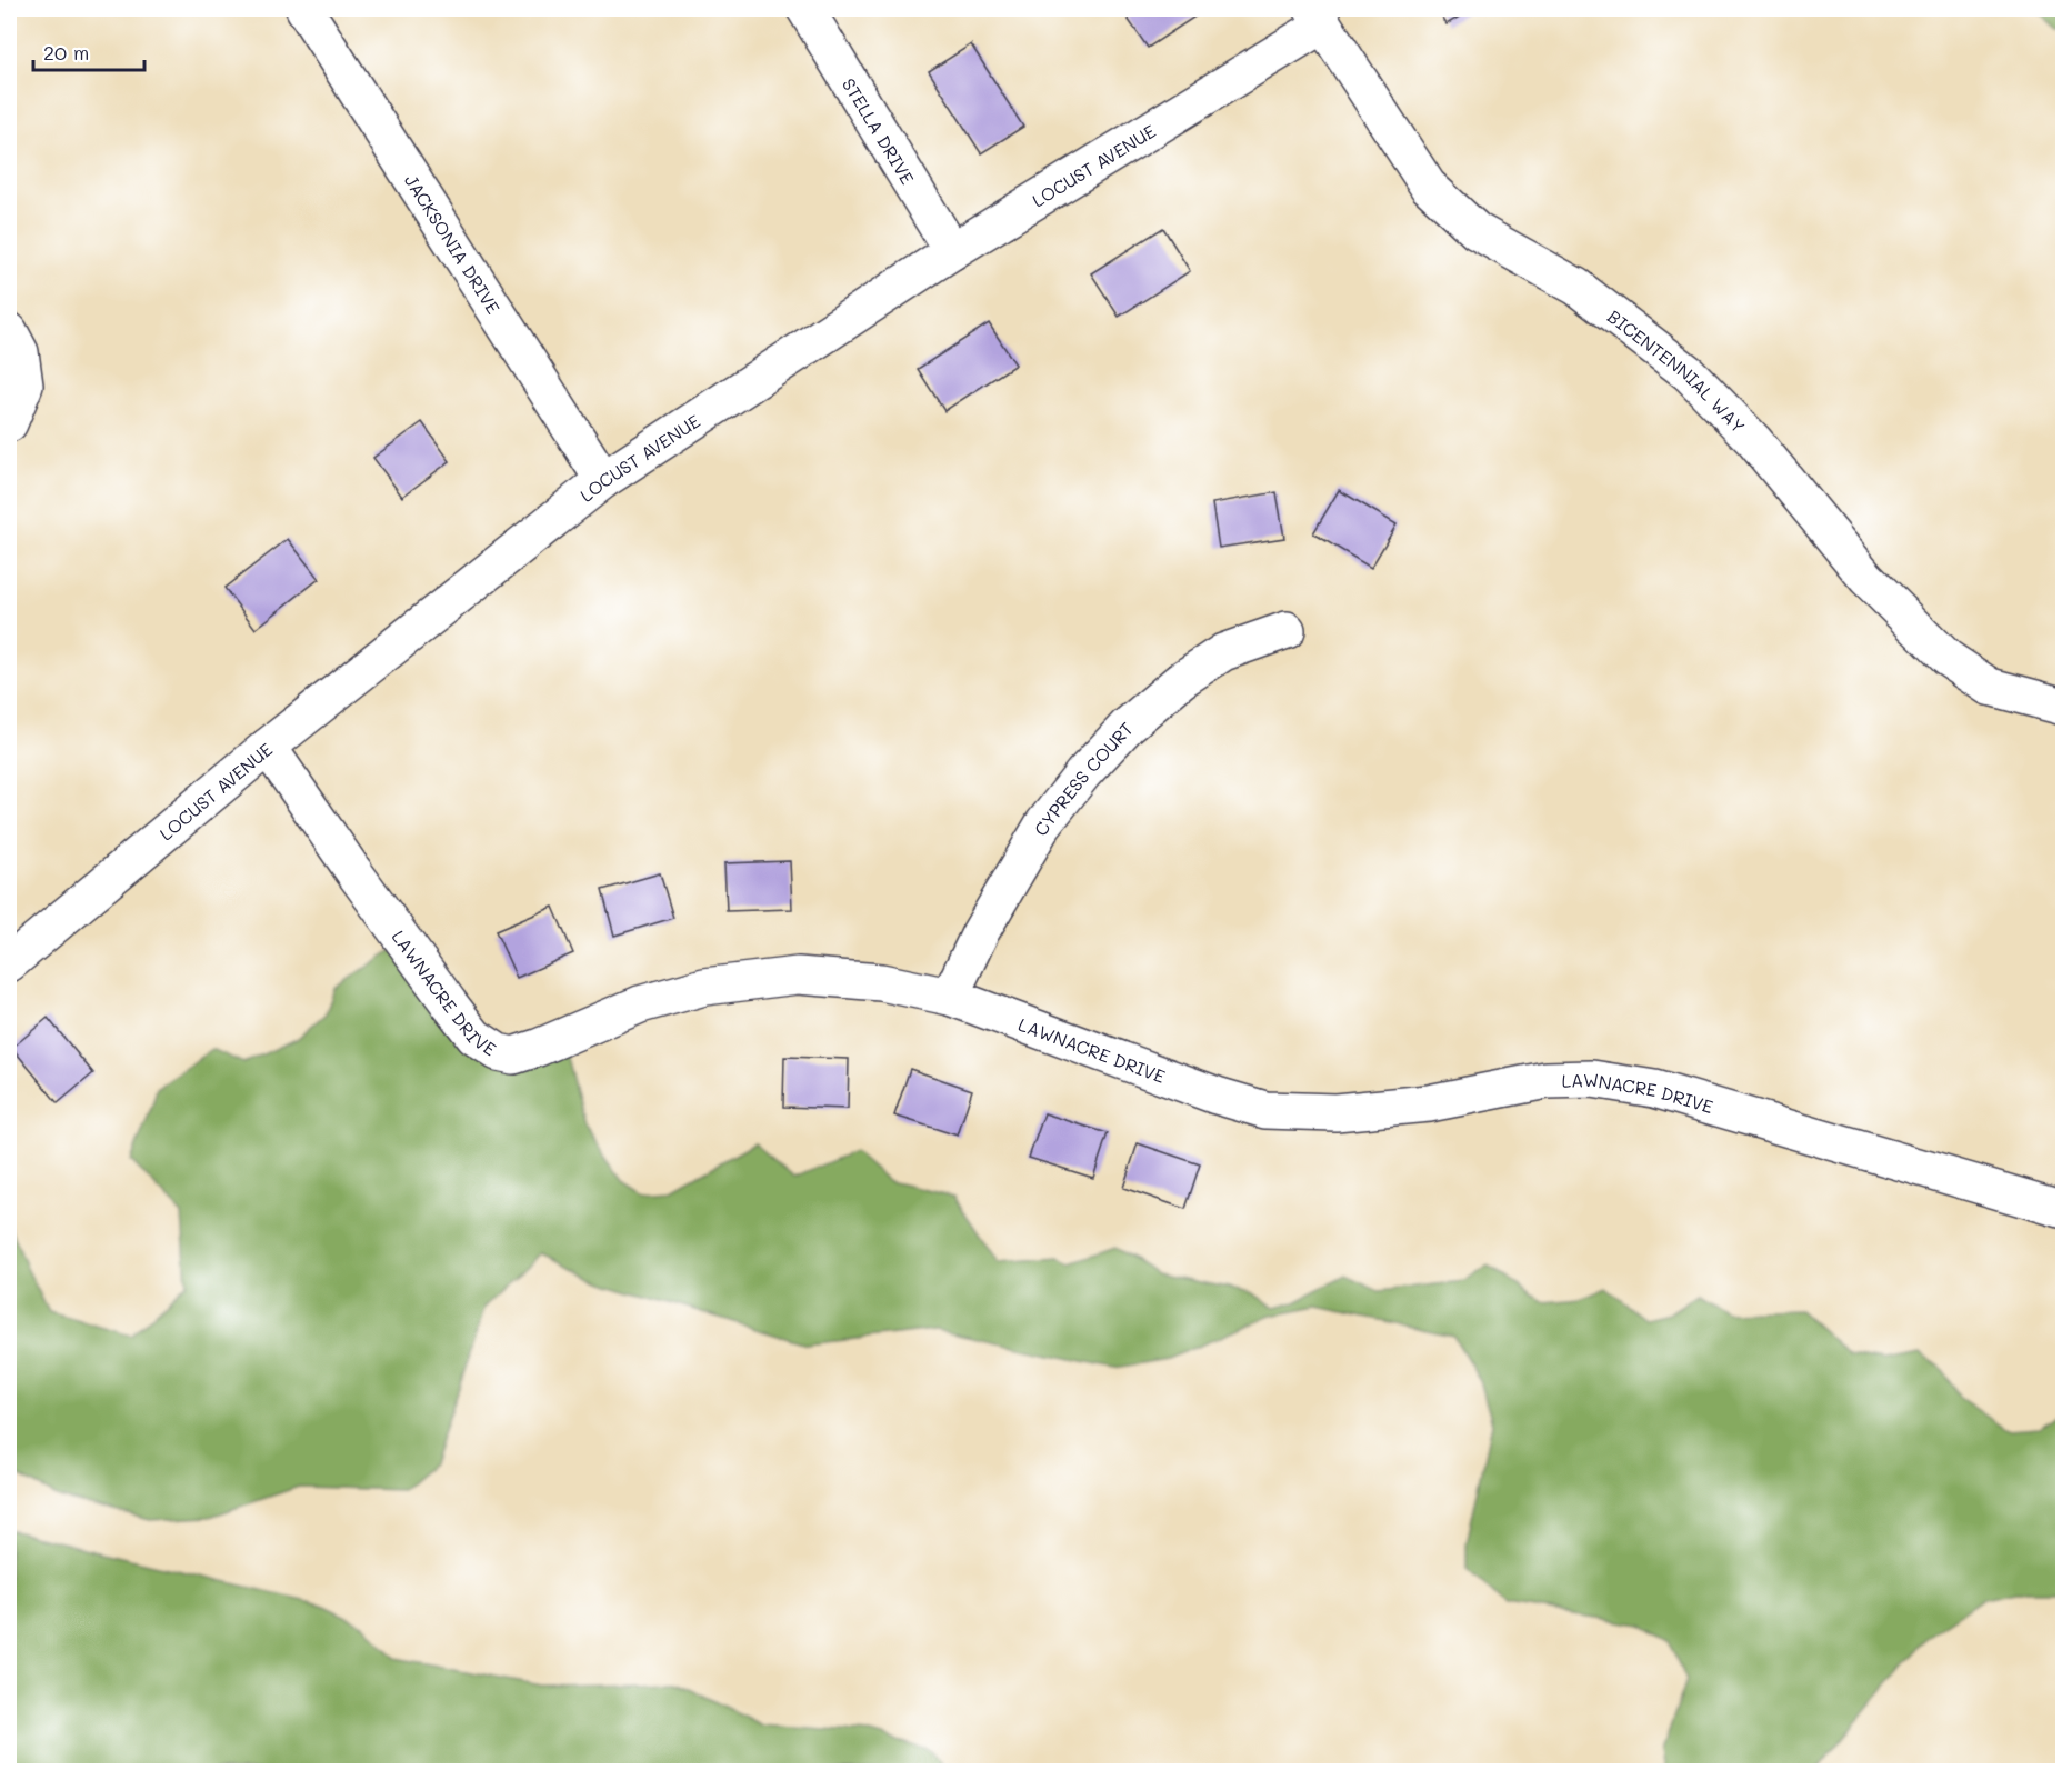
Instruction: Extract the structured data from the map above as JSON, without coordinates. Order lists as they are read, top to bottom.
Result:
{
  "streets": {
    "street": [
      "STELLA DRIVE",
      "LOCUST AVENUE",
      "JACKSONIA DRIVE",
      "BICENTENNIAL WAY",
      "CYPRESS COURT",
      "LAWNACRE DRIVE"
    ]
  },
  "crossings": [
    ["STELLA DRIVE", "LOCUST AVENUE"],
    ["LOCUST AVENUE", "JACKSONIA DRIVE"],
    ["LOCUST AVENUE", "BICENTENNIAL WAY"],
    ["LOCUST AVENUE", "LAWNACRE DRIVE"],
    ["CYPRESS COURT", "LAWNACRE DRIVE"]
  ],
  "scale_bar": "20 m"
}
